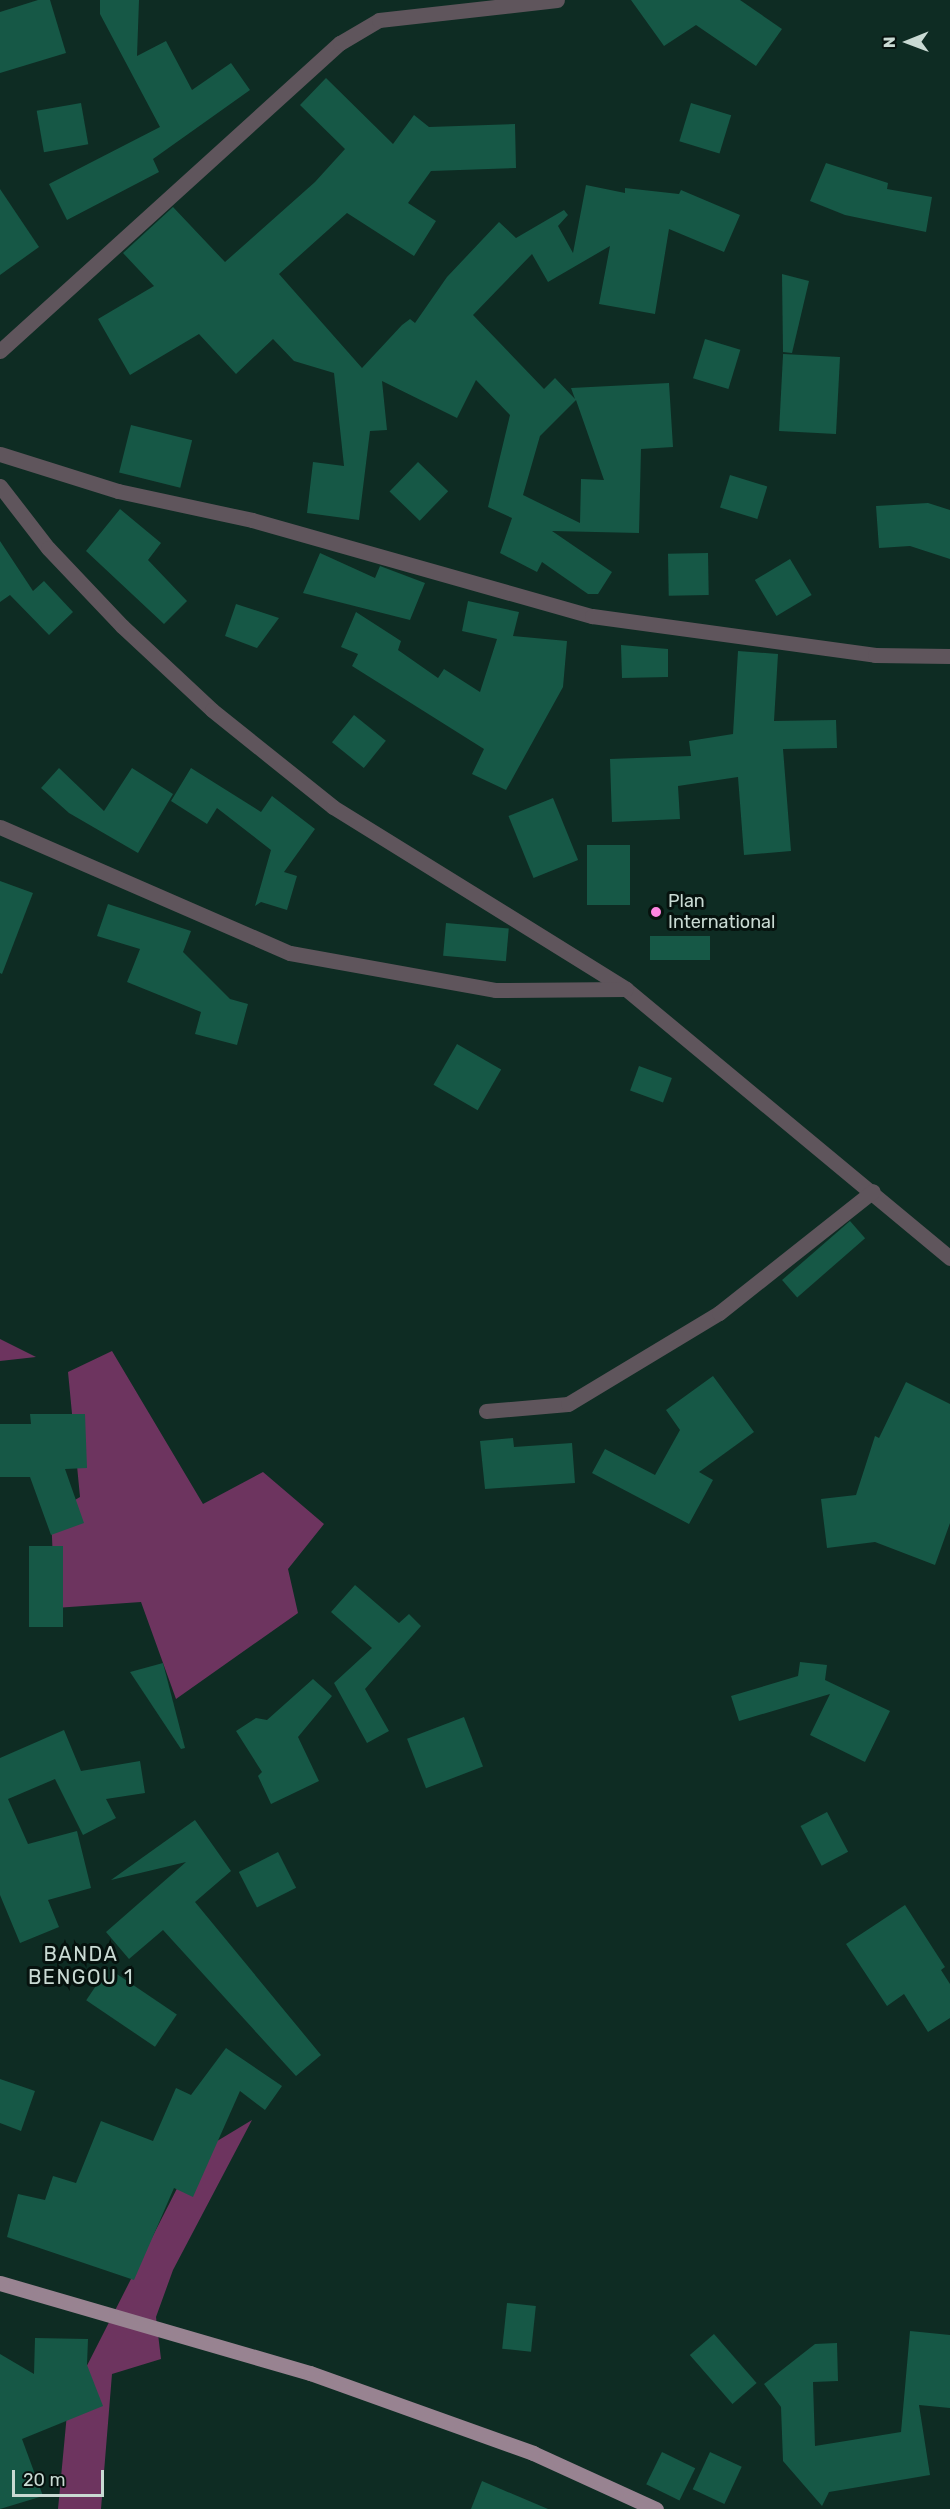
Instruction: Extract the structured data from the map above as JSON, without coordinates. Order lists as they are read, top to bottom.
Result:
{
  "districts": ["BANDA BENGOU 1"],
  "places": ["Plan International"],
  "scale_bar": "20 m",
  "north": "left"
}
